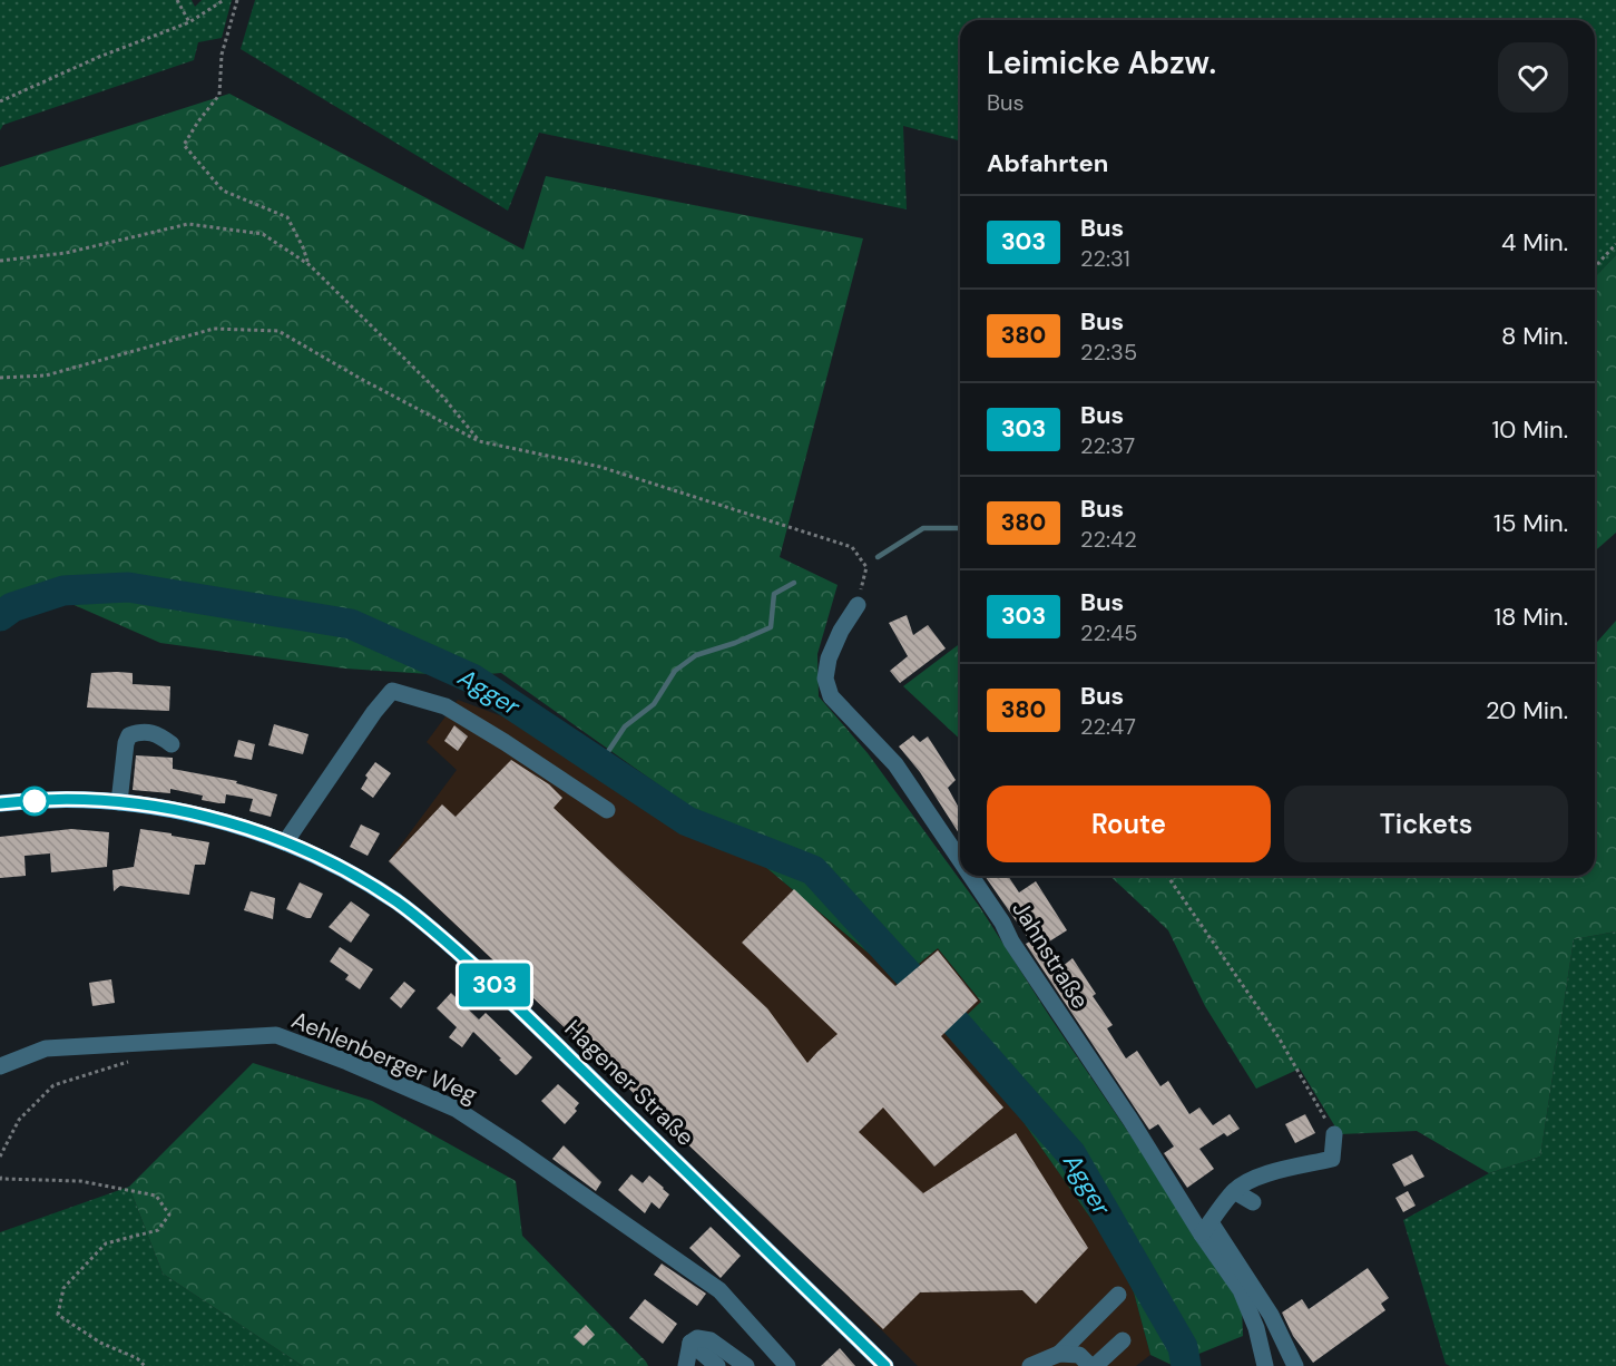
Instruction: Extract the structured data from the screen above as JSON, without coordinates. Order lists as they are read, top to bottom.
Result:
{
  "streets": {
    "main road": ["Hagener Straße"],
    "street": ["Jahnstraße", "Aehlenberger Weg"]
  },
  "water": ["Agger"],
  "lines": ["bus line 303"],
  "page": {
    "on_map": "303",
    "heading": [
      ["Leimicke Abzw.", "Bus"],
      "Abfahrten"
    ],
    "list": [
      {
        "mark": "303",
        "name": "Bus",
        "note": "22:31",
        "value": "4 Min."
      },
      {
        "mark": "380",
        "name": "Bus",
        "note": "22:35",
        "value": "8 Min."
      },
      {
        "mark": "303",
        "name": "Bus",
        "note": "22:37",
        "value": "10 Min."
      },
      {
        "mark": "380",
        "name": "Bus",
        "note": "22:42",
        "value": "15 Min."
      },
      {
        "mark": "303",
        "name": "Bus",
        "note": "22:45",
        "value": "18 Min."
      },
      {
        "mark": "380",
        "name": "Bus",
        "note": "22:47",
        "value": "20 Min."
      }
    ],
    "buttons": ["Route", "Tickets"]
  }
}
